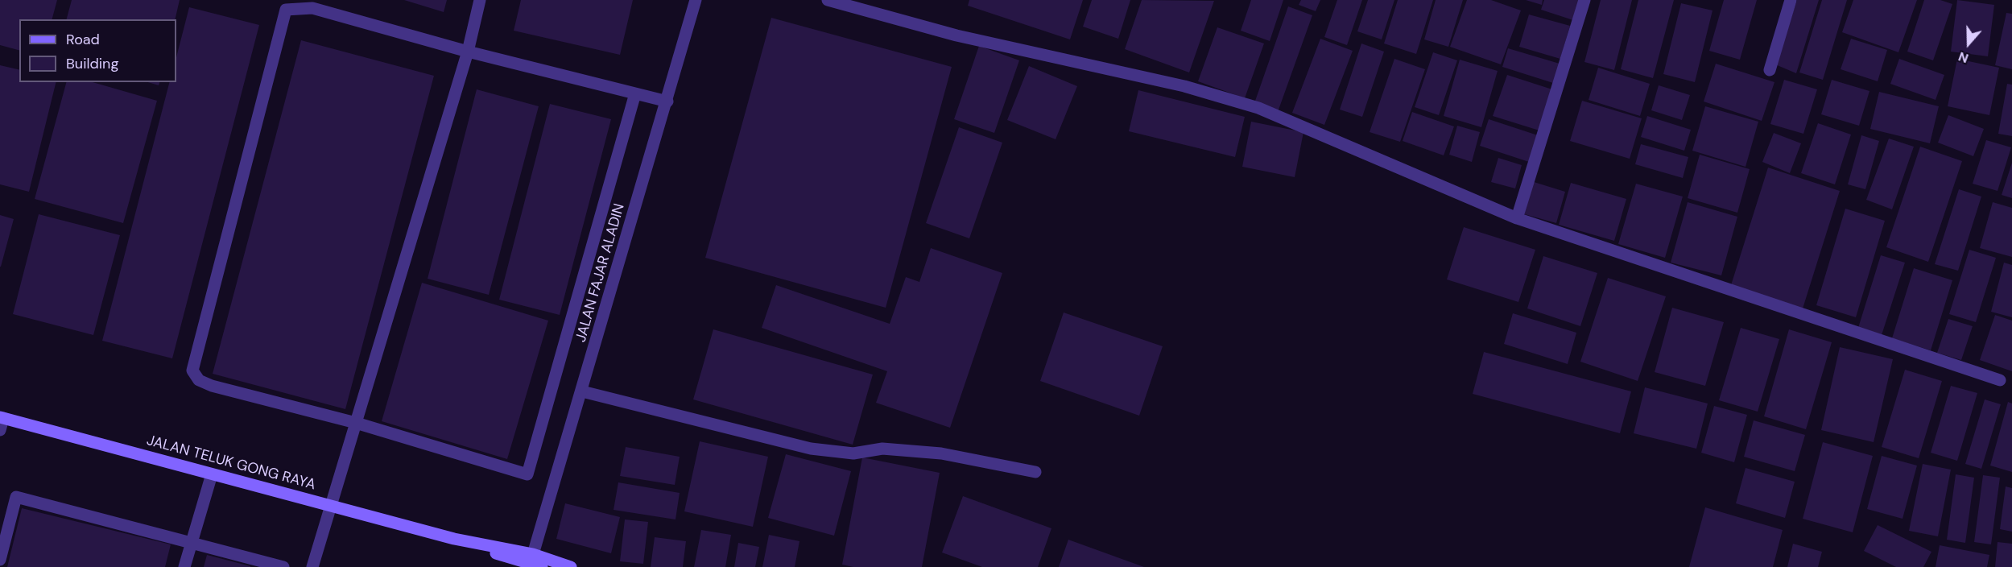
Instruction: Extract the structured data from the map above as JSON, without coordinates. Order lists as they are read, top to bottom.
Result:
{
  "streets": {
    "main road": ["JALAN TELUK GONG RAYA"],
    "street": ["JALAN FAJAR ALADIN"]
  },
  "crossings": [
    ["JALAN FAJAR ALADIN", "JALAN TELUK GONG RAYA"]
  ],
  "legend": ["Road", "Building"],
  "north": "bottom"
}
